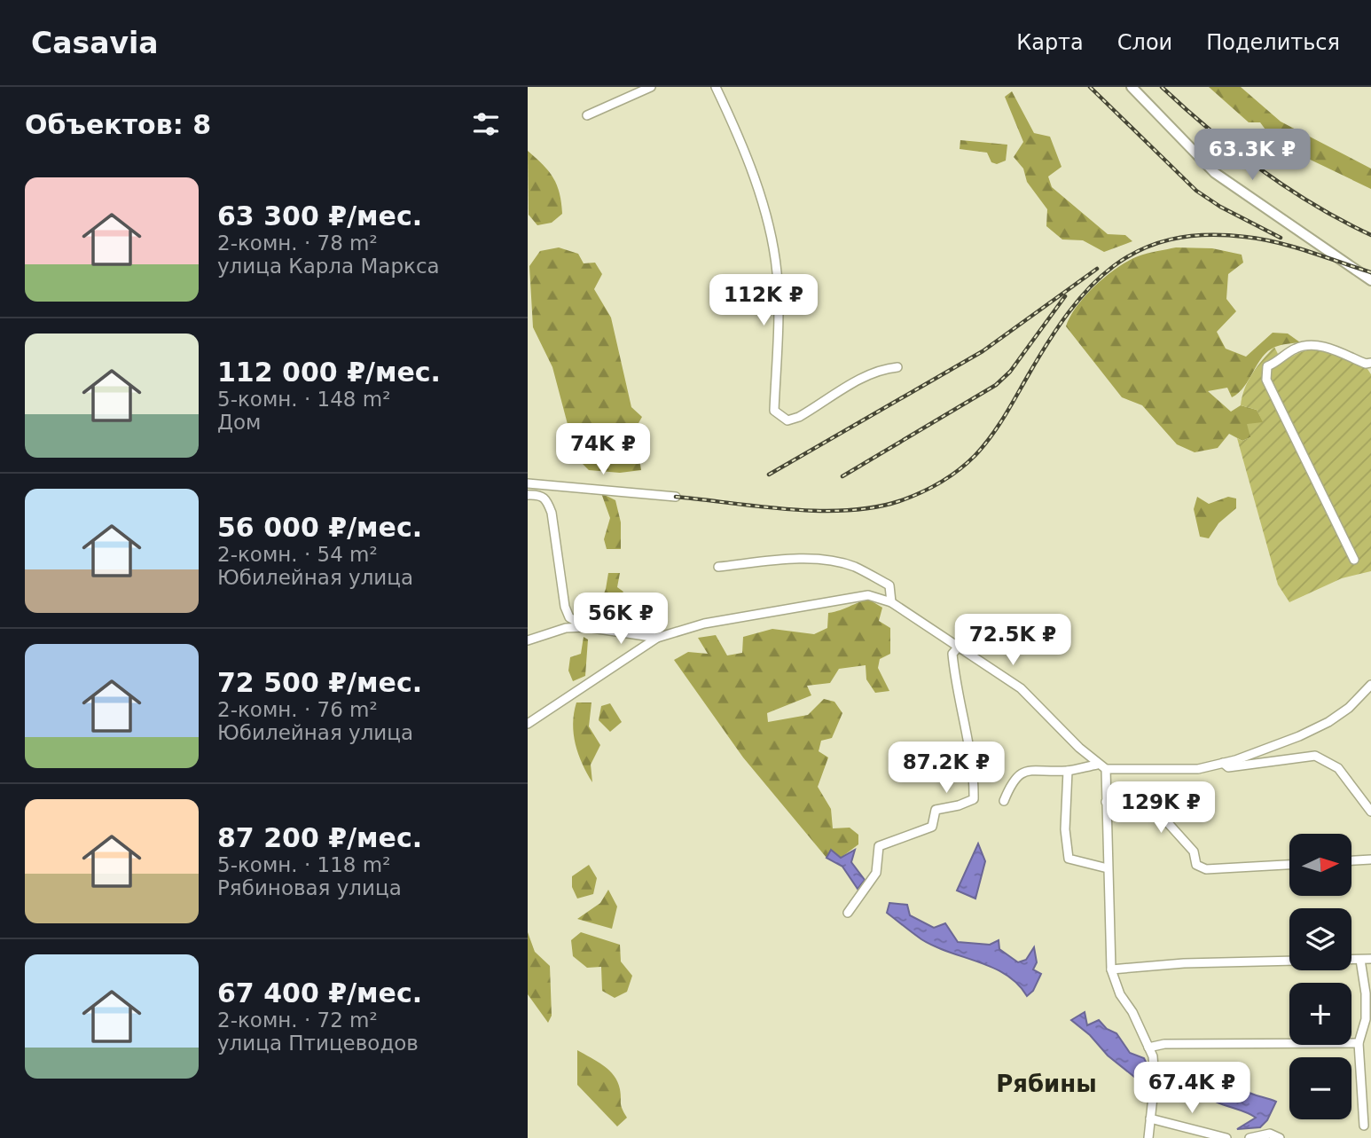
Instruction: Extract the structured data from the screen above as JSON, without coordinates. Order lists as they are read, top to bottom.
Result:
{
  "districts": ["Рябины"],
  "north": "right",
  "page": {
    "header": "Casavia",
    "nav": ["Карта", "Слои", "Поделиться"],
    "heading": "Объектов: 8",
    "price": [
      "63.3K ₽",
      "112K ₽",
      "74K ₽",
      "56K ₽",
      "72.5K ₽",
      "87.2K ₽",
      "129K ₽",
      "67.4K ₽"
    ],
    "list": [
      {
        "name": "63 300 ₽/мес.",
        "note": "2-комн. · 78 m² · улица Карла Маркса"
      },
      {
        "name": "112 000 ₽/мес.",
        "note": "5-комн. · 148 m² · Дом"
      },
      {
        "name": "56 000 ₽/мес.",
        "note": "2-комн. · 54 m² · Юбилейная улица"
      },
      {
        "name": "72 500 ₽/мес.",
        "note": "2-комн. · 76 m² · Юбилейная улица"
      },
      {
        "name": "87 200 ₽/мес.",
        "note": "5-комн. · 118 m² · Рябиновая улица"
      },
      {
        "name": "67 400 ₽/мес.",
        "note": "2-комн. · 72 m² · улица Птицеводов"
      }
    ],
    "map_buttons": ["+", "−"]
  }
}
